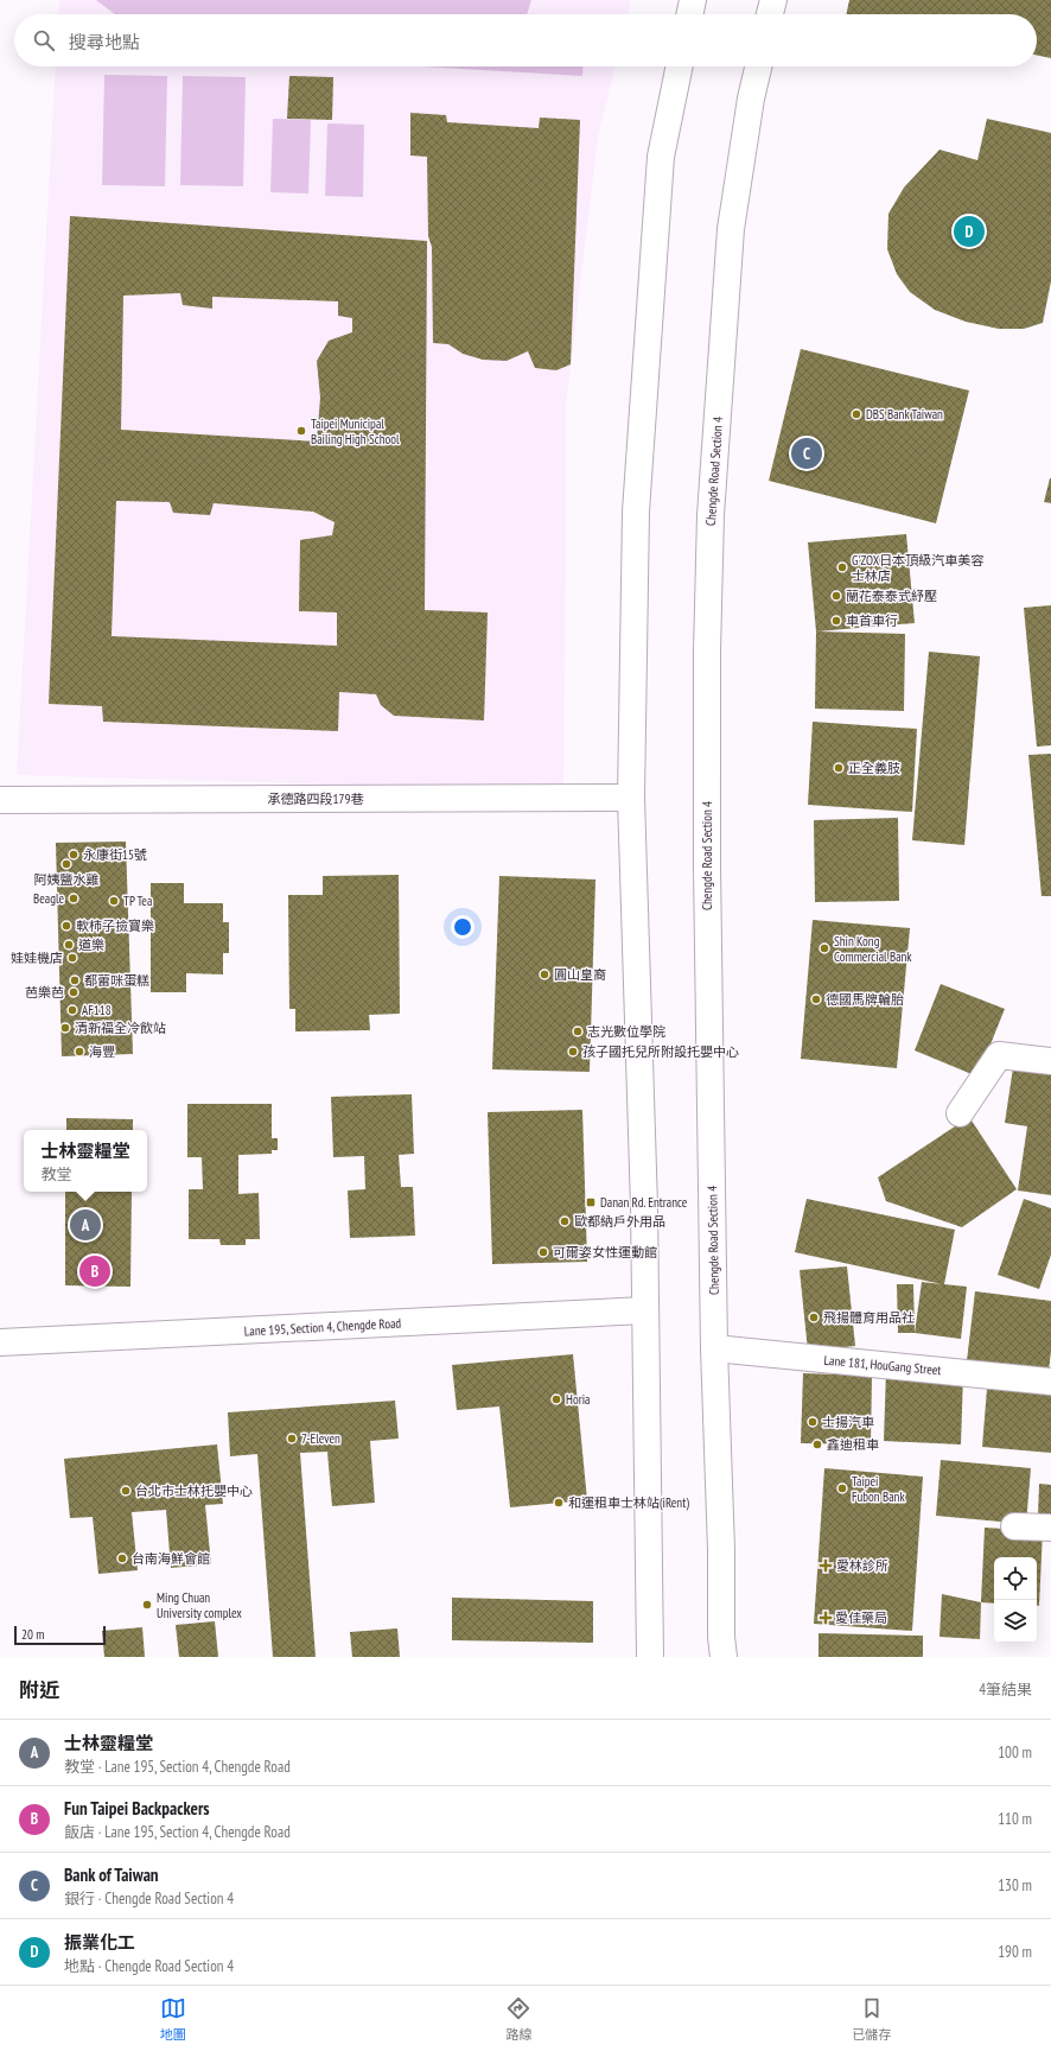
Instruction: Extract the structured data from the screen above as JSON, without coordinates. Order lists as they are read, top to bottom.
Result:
{
  "streets": {
    "main road": [
      "Chengde Road Section 4",
      "承德路四段179巷",
      "Lane 195, Section 4, Chengde Road",
      "Lane 181, HouGang Street"
    ]
  },
  "crossings": [
    ["Chengde Road Section 4", "Lane 181, HouGang Street"]
  ],
  "places": {
    "other": [
      "DBS Bank Taiwan",
      "Taipei Municipal Bailing High School",
      "G'ZOX日本頂級汽車美容 士林店",
      "蘭花泰泰式紓壓",
      "車首車行",
      "正全義肢",
      "永康街15號",
      "阿姨鹽水雞",
      "Beagle",
      "TP Tea",
      "軟柿子撿寶樂",
      "道樂",
      "Shin Kong Commercial Bank",
      "娃娃機店",
      "圓山皇裔",
      "都蕾咪蛋糕",
      "芭樂芭",
      "德國馬牌輪胎",
      "AF118",
      "清新福全冷飲站",
      "志光數位學院",
      "海豐",
      "孩子國托兒所附設托嬰中心",
      "歐都納戶外用品",
      "可爾姿女性運動館",
      "飛揚體育用品社",
      "Horia",
      "士揚汽車",
      "7-Eleven",
      "鑫迪租車",
      "Taipei Fubon Bank",
      "台北市士林托嬰中心",
      "和運租車士林站(iRent)",
      "台南海鮮會館",
      "Ming Chuan University complex"
    ],
    "transit": ["Danan Rd. Entrance"],
    "health": ["愛林診所", "愛佳藥局"]
  },
  "scale_bar": "20 m",
  "page": {
    "search": "搜尋地點",
    "pins": [
      "D",
      "C",
      "A",
      "B"
    ],
    "popup": ["士林靈糧堂", "教堂"],
    "scale": "20 m",
    "heading": ["附近", "4筆結果"],
    "list": [
      {
        "mark": "A",
        "name": "士林靈糧堂",
        "note": "教堂 · Lane 195, Section 4, Chengde Road",
        "value": "100 m"
      },
      {
        "mark": "B",
        "name": "Fun Taipei Backpackers",
        "note": "飯店 · Lane 195, Section 4, Chengde Road",
        "value": "110 m"
      },
      {
        "mark": "C",
        "name": "Bank of Taiwan",
        "note": "銀行 · Chengde Road Section 4",
        "value": "130 m"
      },
      {
        "mark": "D",
        "name": "振業化工",
        "note": "地點 · Chengde Road Section 4",
        "value": "190 m"
      }
    ],
    "nav": ["地圖", "路線", "已儲存"]
  }
}
